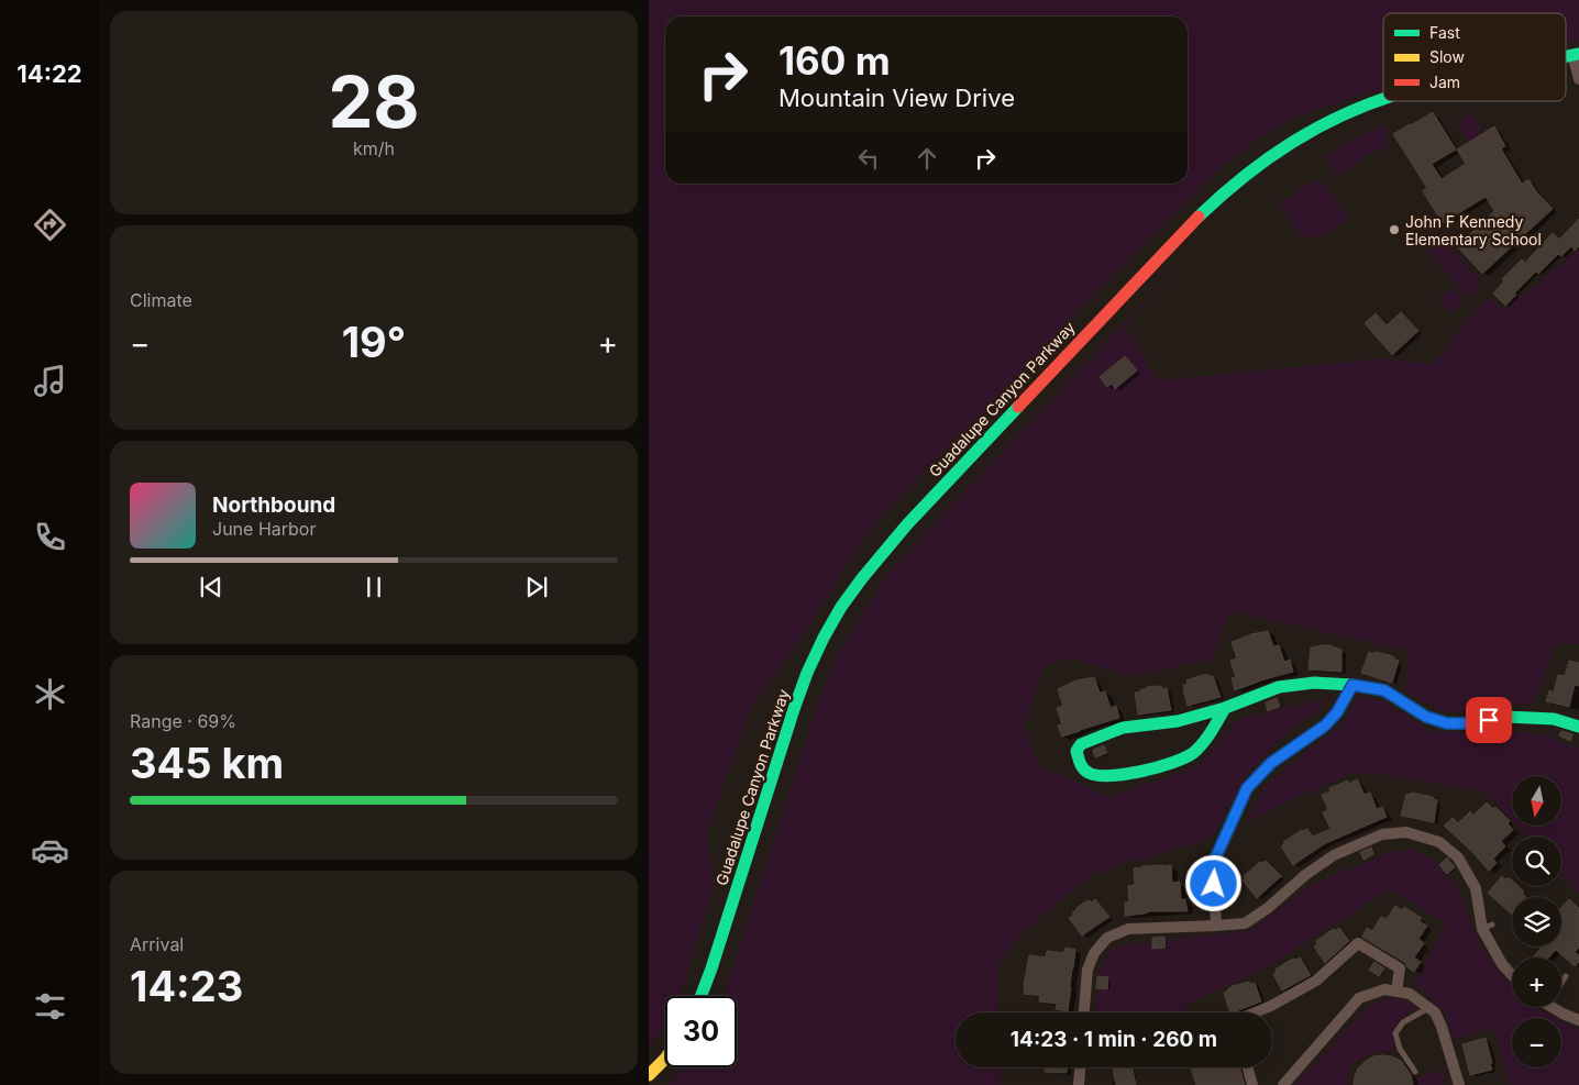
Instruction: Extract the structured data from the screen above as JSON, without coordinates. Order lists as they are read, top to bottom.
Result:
{
  "streets": {
    "main road": ["Guadalupe Canyon Parkway"]
  },
  "places": ["John F Kennedy Elementary School"],
  "legend": ["Fast", "Slow", "Jam"],
  "north": "bottom",
  "page": {
    "tabs": "14:22",
    "tile": [
      ["28", "km/h"],
      "Climate",
      ["Range · 69%", "345 km"],
      ["Arrival", "14:23"]
    ],
    "turn": ["160 m", "Mountain View Drive"],
    "heat": ["−", "19°", "+"],
    "song": ["Northbound", "June Harbor"],
    "map_buttons": ["+", "−"],
    "limit": "30",
    "trip": "14:23 · 1 min · 260 m"
  }
}
